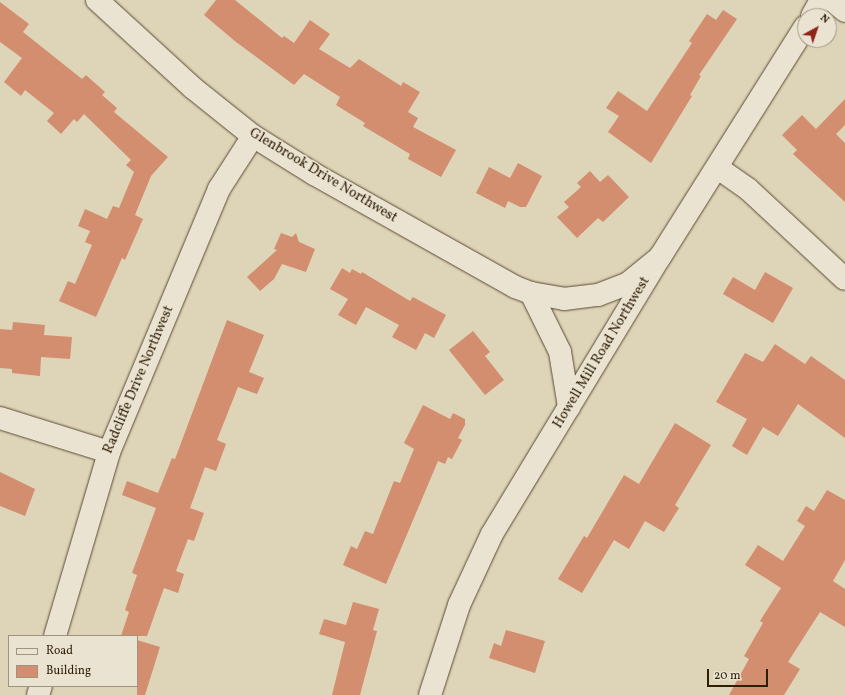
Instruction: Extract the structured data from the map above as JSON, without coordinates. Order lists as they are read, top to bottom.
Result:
{
  "streets": {
    "street": ["Glenbrook Drive Northwest", "Howell Mill Road Northwest", "Radcliffe Drive Northwest"]
  },
  "crossings": [
    ["Glenbrook Drive Northwest", "Howell Mill Road Northwest"],
    ["Glenbrook Drive Northwest", "Radcliffe Drive Northwest"]
  ],
  "legend": ["Road", "Building"],
  "scale_bar": "20 m",
  "north": "top right"
}
